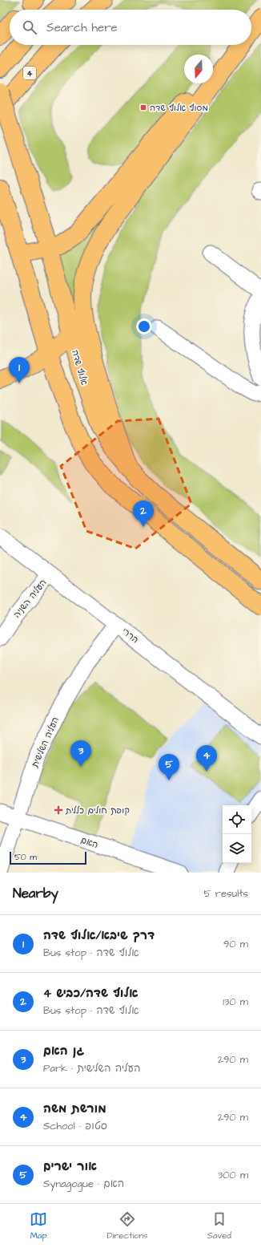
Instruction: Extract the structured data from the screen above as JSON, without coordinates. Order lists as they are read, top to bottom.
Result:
{
  "streets": {
    "main road": ["4", "אלוף שדה"],
    "street": [
      "העליה השניה",
      "הררי",
      "העליה השלישית",
      "האם"
    ]
  },
  "crossings": [
    ["העליה השניה", "הררי"],
    ["הררי", "העליה השלישית"],
    ["העליה השלישית", "האם"]
  ],
  "places": {
    "transit": ["מסוף אלוף שדה"],
    "health": ["קופת חולים כללית"]
  },
  "scale_bar": "50 m",
  "north": "bottom",
  "page": {
    "search": "Search here",
    "pins": [
      "1",
      "2",
      "3",
      "4",
      "5"
    ],
    "scale": "50 m",
    "heading": ["Nearby", "5 results"],
    "list": [
      {
        "mark": "1",
        "name": "דרך שיבא/אלוף שדה",
        "note": "Bus stop · אלוף שדה",
        "value": "90 m"
      },
      {
        "mark": "2",
        "name": "אלוף שדה/כביש 4",
        "note": "Bus stop · אלוף שדה",
        "value": "130 m"
      },
      {
        "mark": "3",
        "name": "גן האם",
        "note": "Park · העליה השלישית",
        "value": "290 m"
      },
      {
        "mark": "4",
        "name": "מורשת משה",
        "note": "School · סטופ",
        "value": "290 m"
      },
      {
        "mark": "5",
        "name": "אור ישרים",
        "note": "Synagogue · האם",
        "value": "300 m"
      }
    ],
    "nav": ["Map", "Directions", "Saved"]
  }
}
